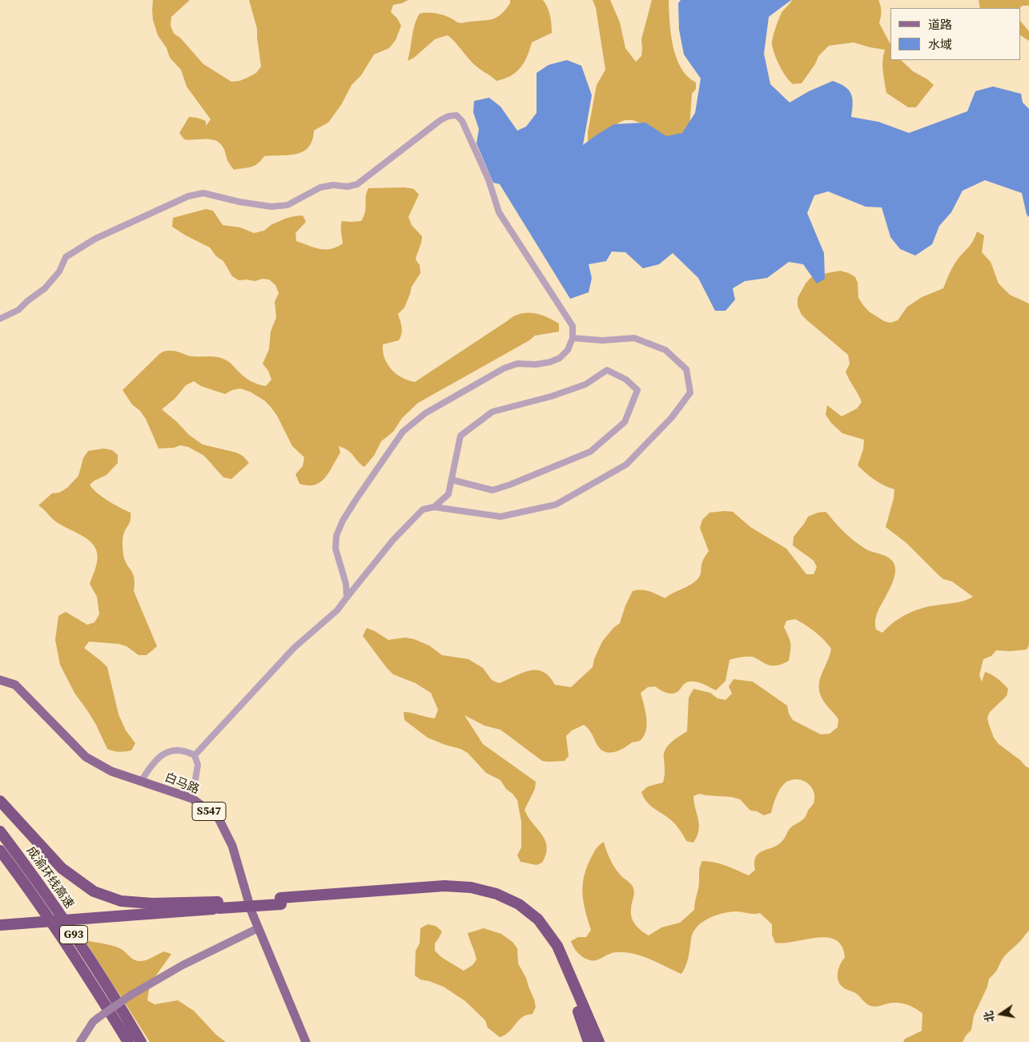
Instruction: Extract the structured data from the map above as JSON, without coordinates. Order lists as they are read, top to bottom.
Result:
{
  "streets": {
    "highway": ["成渝环线高速", "G93"],
    "main road": ["白马路", "S547"]
  },
  "legend": ["道路", "水域"],
  "north": "left"
}
